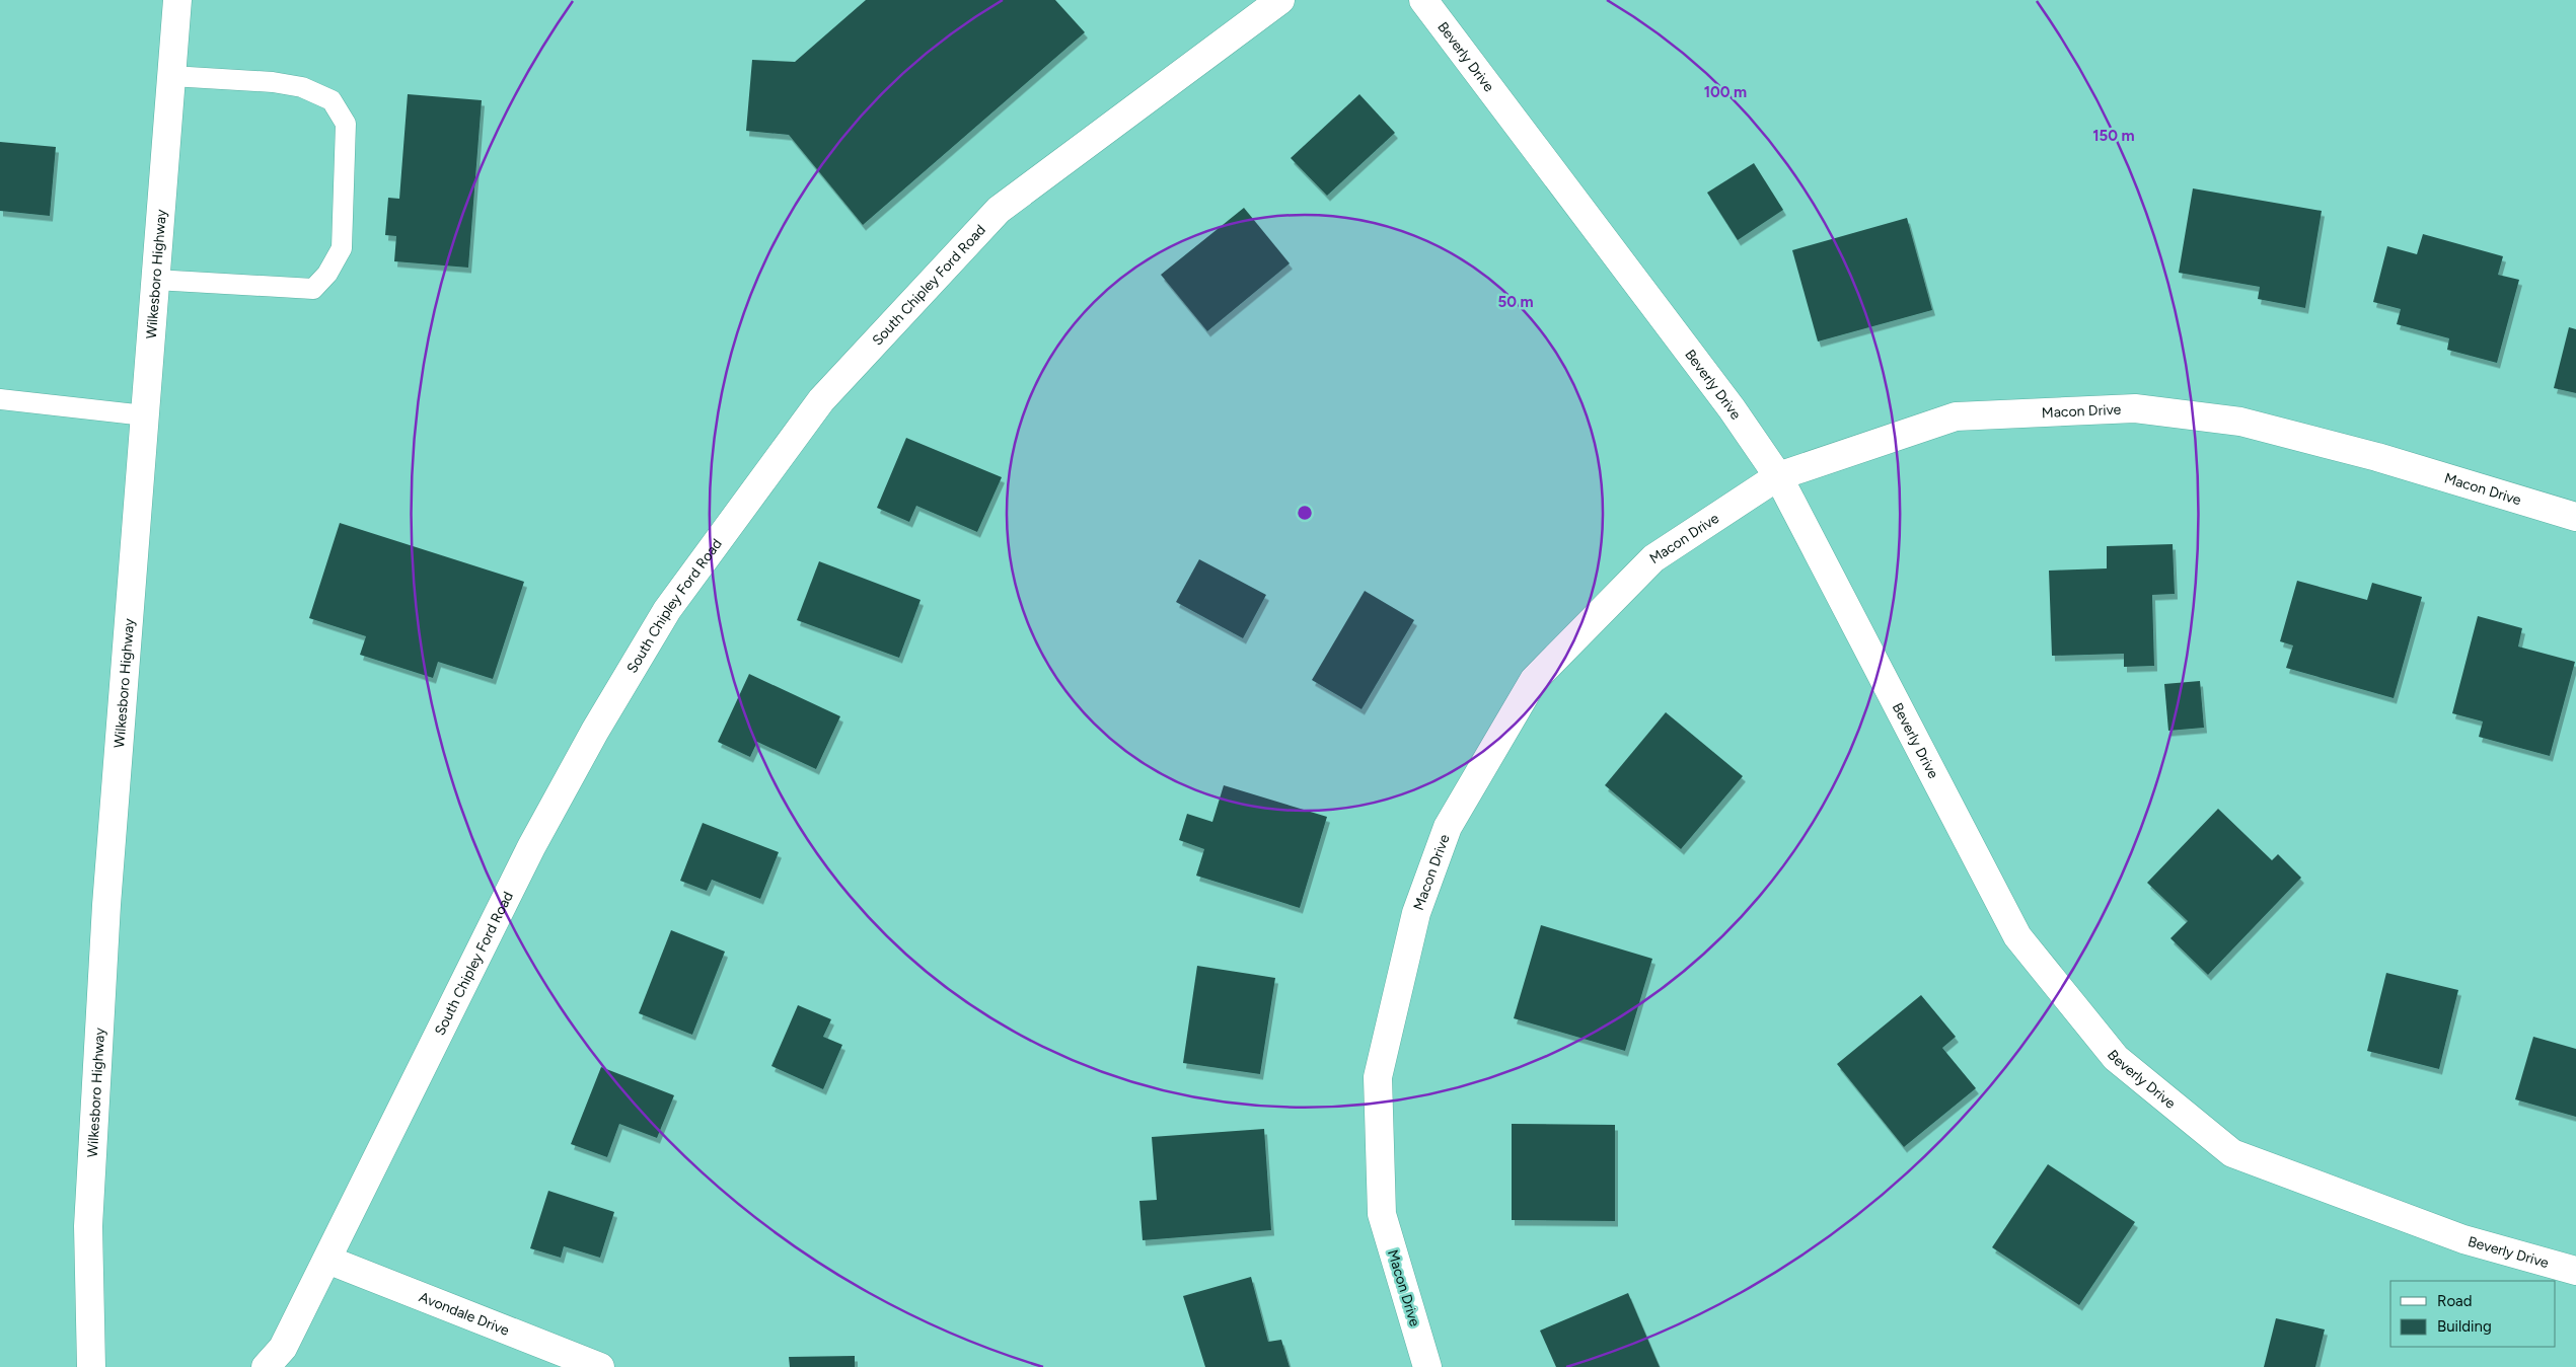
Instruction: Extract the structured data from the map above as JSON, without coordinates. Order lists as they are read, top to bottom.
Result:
{
  "streets": {
    "street": [
      "Beverly Drive",
      "Wilkesboro Highway",
      "South Chipley Ford Road",
      "Macon Drive",
      "Avondale Drive"
    ]
  },
  "crossings": [
    ["Beverly Drive", "Macon Drive"],
    ["South Chipley Ford Road", "Avondale Drive"]
  ],
  "legend": ["Road", "Building"],
  "rings": ["100 m", "150 m", "50 m"]
}
